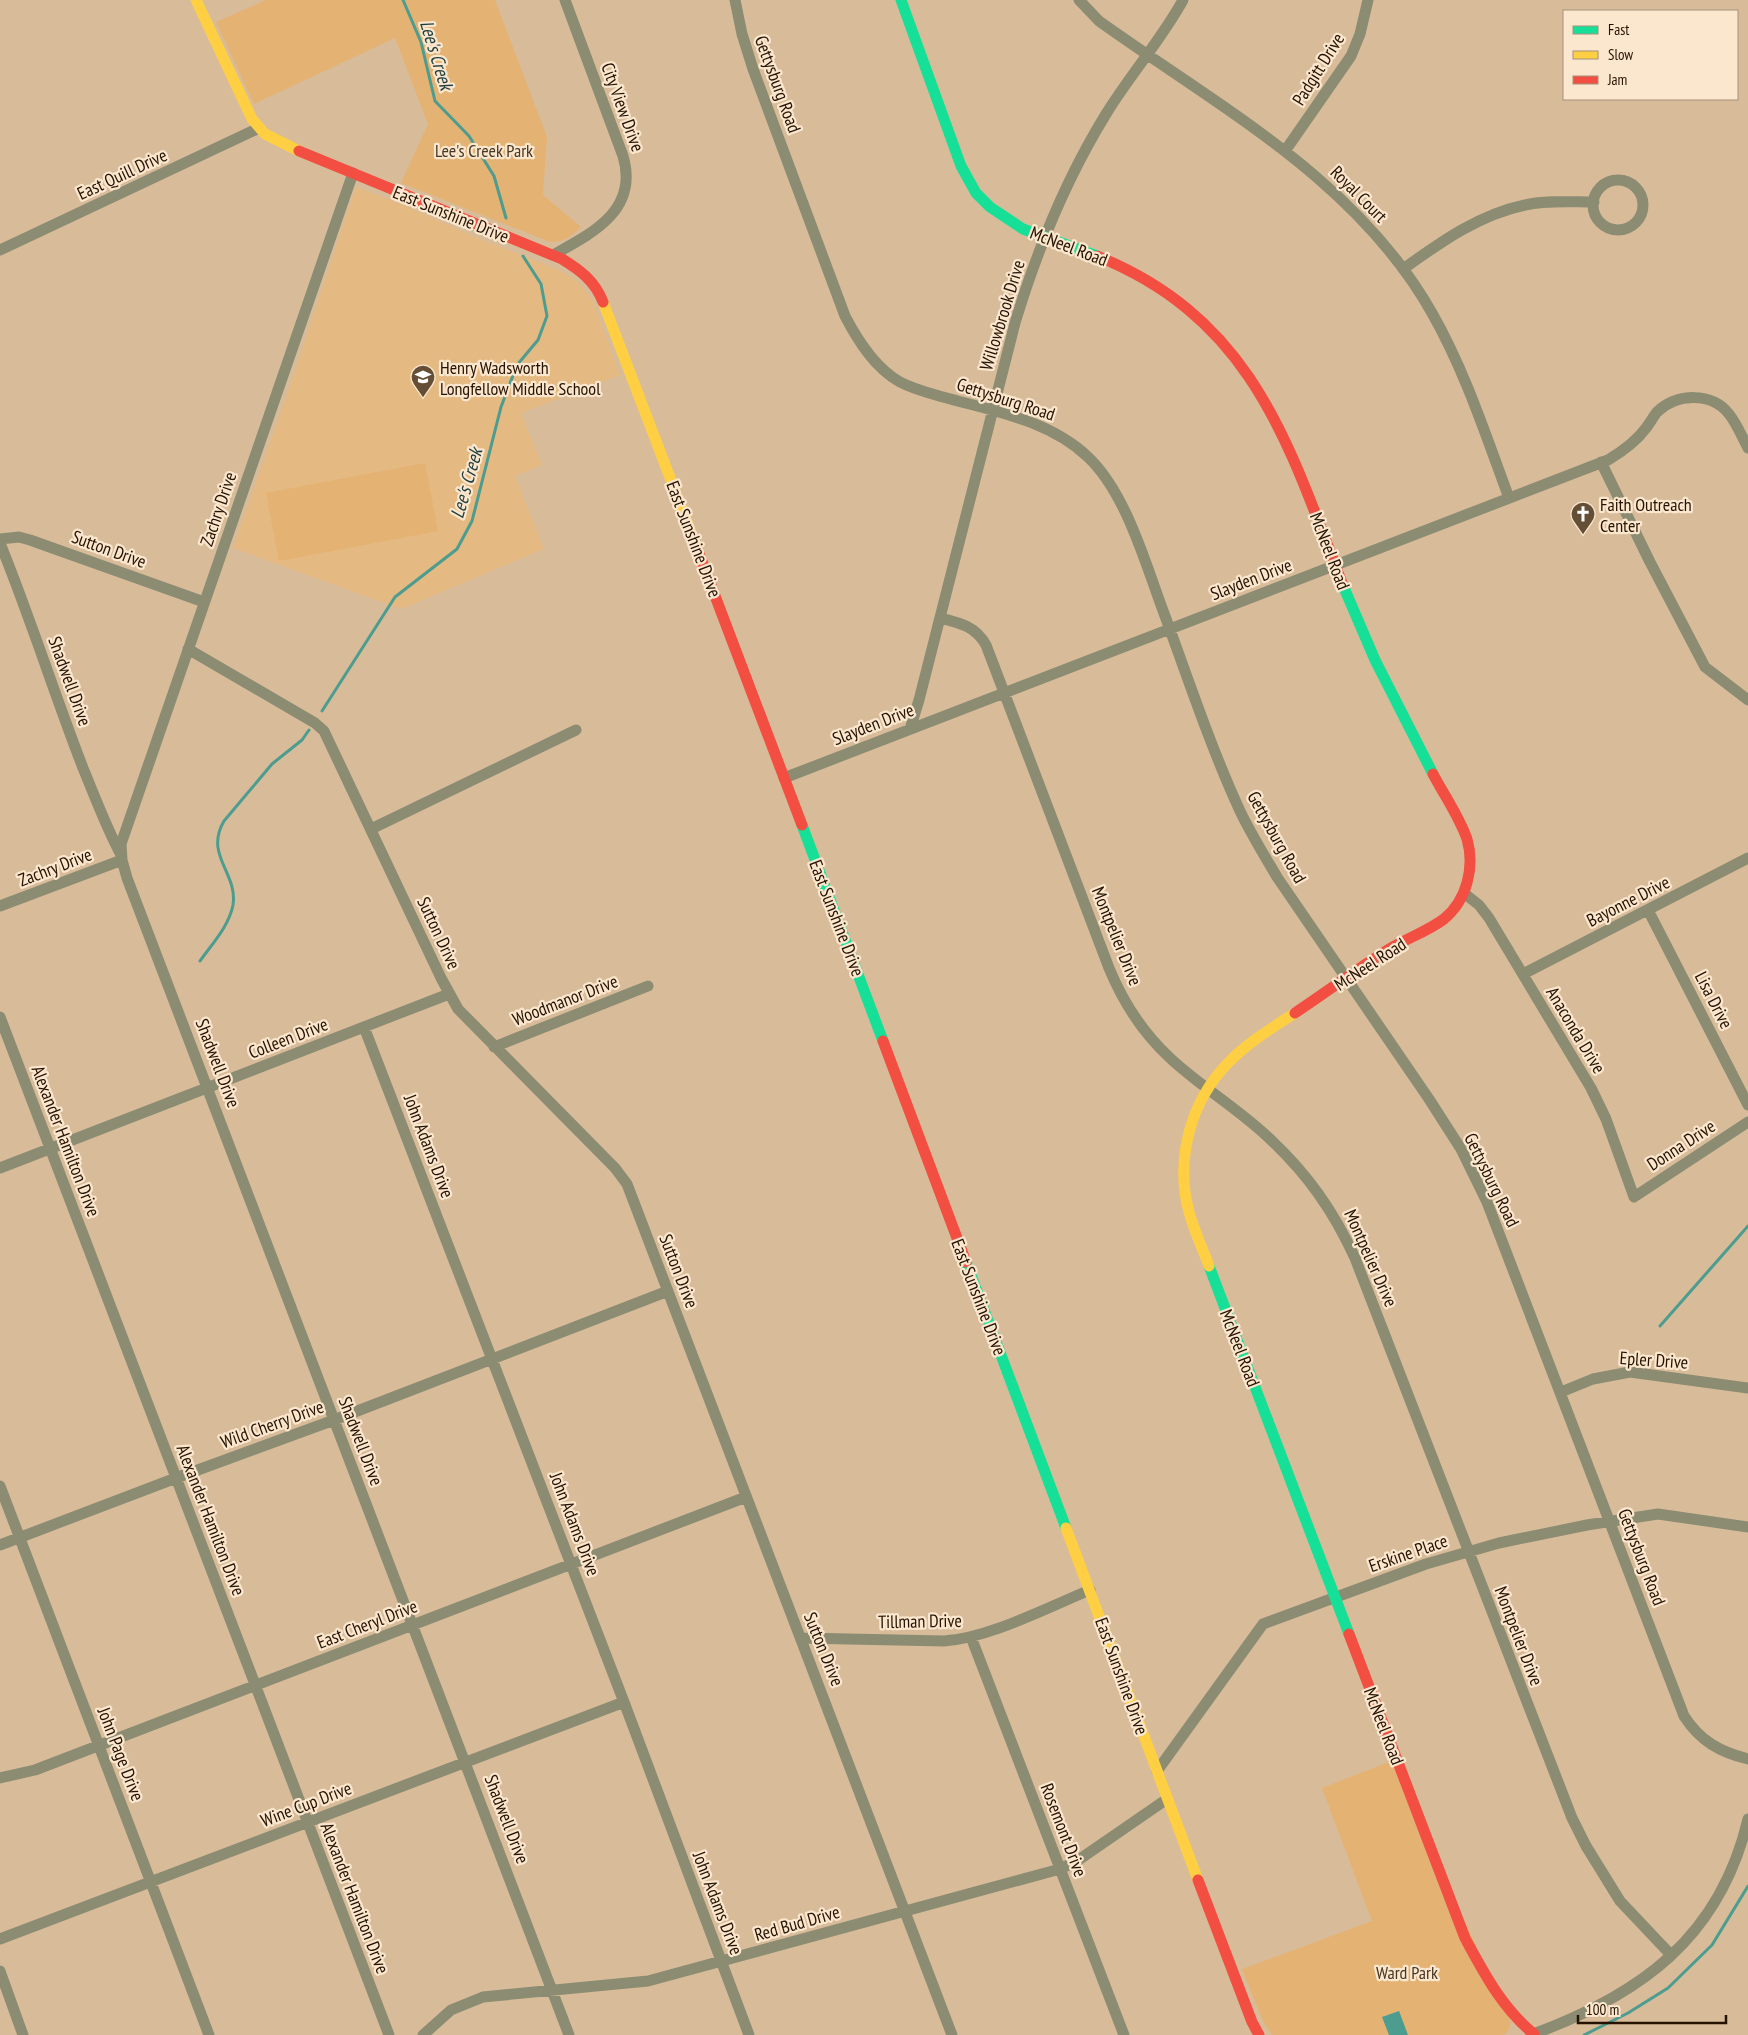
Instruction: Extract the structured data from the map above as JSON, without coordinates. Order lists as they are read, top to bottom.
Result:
{
  "streets": {
    "street": [
      "Padgitt Drive",
      "Gettysburg Road",
      "City View Drive",
      "East Quill Drive",
      "Royal Court",
      "East Sunshine Drive",
      "McNeel Road",
      "Willowbrook Drive",
      "Zachry Drive",
      "Sutton Drive",
      "Slayden Drive",
      "Shadwell Drive",
      "Bayonne Drive",
      "Montpelier Drive",
      "Woodmanor Drive",
      "Lisa Drive",
      "Anaconda Drive",
      "Colleen Drive",
      "Alexander Hamilton Drive",
      "Donna Drive",
      "John Adams Drive",
      "Epler Drive",
      "Wild Cherry Drive",
      "Erskine Place",
      "Tillman Drive",
      "East Cheryl Drive",
      "John Page Drive",
      "Wine Cup Drive",
      "Rosemont Drive",
      "Red Bud Drive"
    ]
  },
  "crossings": [
    ["Padgitt Drive", "Royal Court"],
    ["Gettysburg Road", "McNeel Road"],
    ["Gettysburg Road", "Willowbrook Drive"],
    ["Gettysburg Road", "Slayden Drive"],
    ["Gettysburg Road", "Epler Drive"],
    ["Gettysburg Road", "Erskine Place"],
    ["City View Drive", "East Sunshine Drive"],
    ["East Quill Drive", "East Sunshine Drive"],
    ["Royal Court", "Willowbrook Drive"],
    ["Royal Court", "Slayden Drive"],
    ["East Sunshine Drive", "Zachry Drive"],
    ["East Sunshine Drive", "Slayden Drive"],
    ["East Sunshine Drive", "Erskine Place"],
    ["East Sunshine Drive", "Tillman Drive"],
    ["East Sunshine Drive", "Red Bud Drive"],
    ["McNeel Road", "Willowbrook Drive"],
    ["McNeel Road", "Slayden Drive"],
    ["McNeel Road", "Montpelier Drive"],
    ["McNeel Road", "Anaconda Drive"],
    ["McNeel Road", "Erskine Place"],
    ["Willowbrook Drive", "Slayden Drive"],
    ["Willowbrook Drive", "Montpelier Drive"],
    ["Zachry Drive", "Sutton Drive"],
    ["Zachry Drive", "Shadwell Drive"],
    ["Sutton Drive", "Woodmanor Drive"],
    ["Sutton Drive", "Colleen Drive"],
    ["Sutton Drive", "Wild Cherry Drive"],
    ["Sutton Drive", "Tillman Drive"],
    ["Sutton Drive", "East Cheryl Drive"],
    ["Sutton Drive", "Red Bud Drive"],
    ["Slayden Drive", "Montpelier Drive"],
    ["Shadwell Drive", "Colleen Drive"],
    ["Shadwell Drive", "Wild Cherry Drive"],
    ["Shadwell Drive", "East Cheryl Drive"],
    ["Shadwell Drive", "Wine Cup Drive"],
    ["Shadwell Drive", "Red Bud Drive"],
    ["Bayonne Drive", "Lisa Drive"],
    ["Bayonne Drive", "Anaconda Drive"],
    ["Montpelier Drive", "Erskine Place"],
    ["Anaconda Drive", "Donna Drive"],
    ["Colleen Drive", "Alexander Hamilton Drive"],
    ["Colleen Drive", "John Adams Drive"],
    ["Alexander Hamilton Drive", "Wild Cherry Drive"],
    ["Alexander Hamilton Drive", "East Cheryl Drive"],
    ["Alexander Hamilton Drive", "Wine Cup Drive"],
    ["John Adams Drive", "Wild Cherry Drive"],
    ["John Adams Drive", "East Cheryl Drive"],
    ["John Adams Drive", "Wine Cup Drive"],
    ["John Adams Drive", "Red Bud Drive"],
    ["Wild Cherry Drive", "John Page Drive"],
    ["Tillman Drive", "Rosemont Drive"],
    ["East Cheryl Drive", "John Page Drive"],
    ["John Page Drive", "Wine Cup Drive"],
    ["Rosemont Drive", "Red Bud Drive"]
  ],
  "water": ["Lee's Creek"],
  "parks": ["Lee's Creek Park", "Ward Park"],
  "places": {
    "school or university": ["Henry Wadsworth Longfellow Middle School"],
    "church": ["Faith Outreach Center"]
  },
  "legend": ["Fast", "Slow", "Jam"],
  "scale_bar": "100 m"
}
